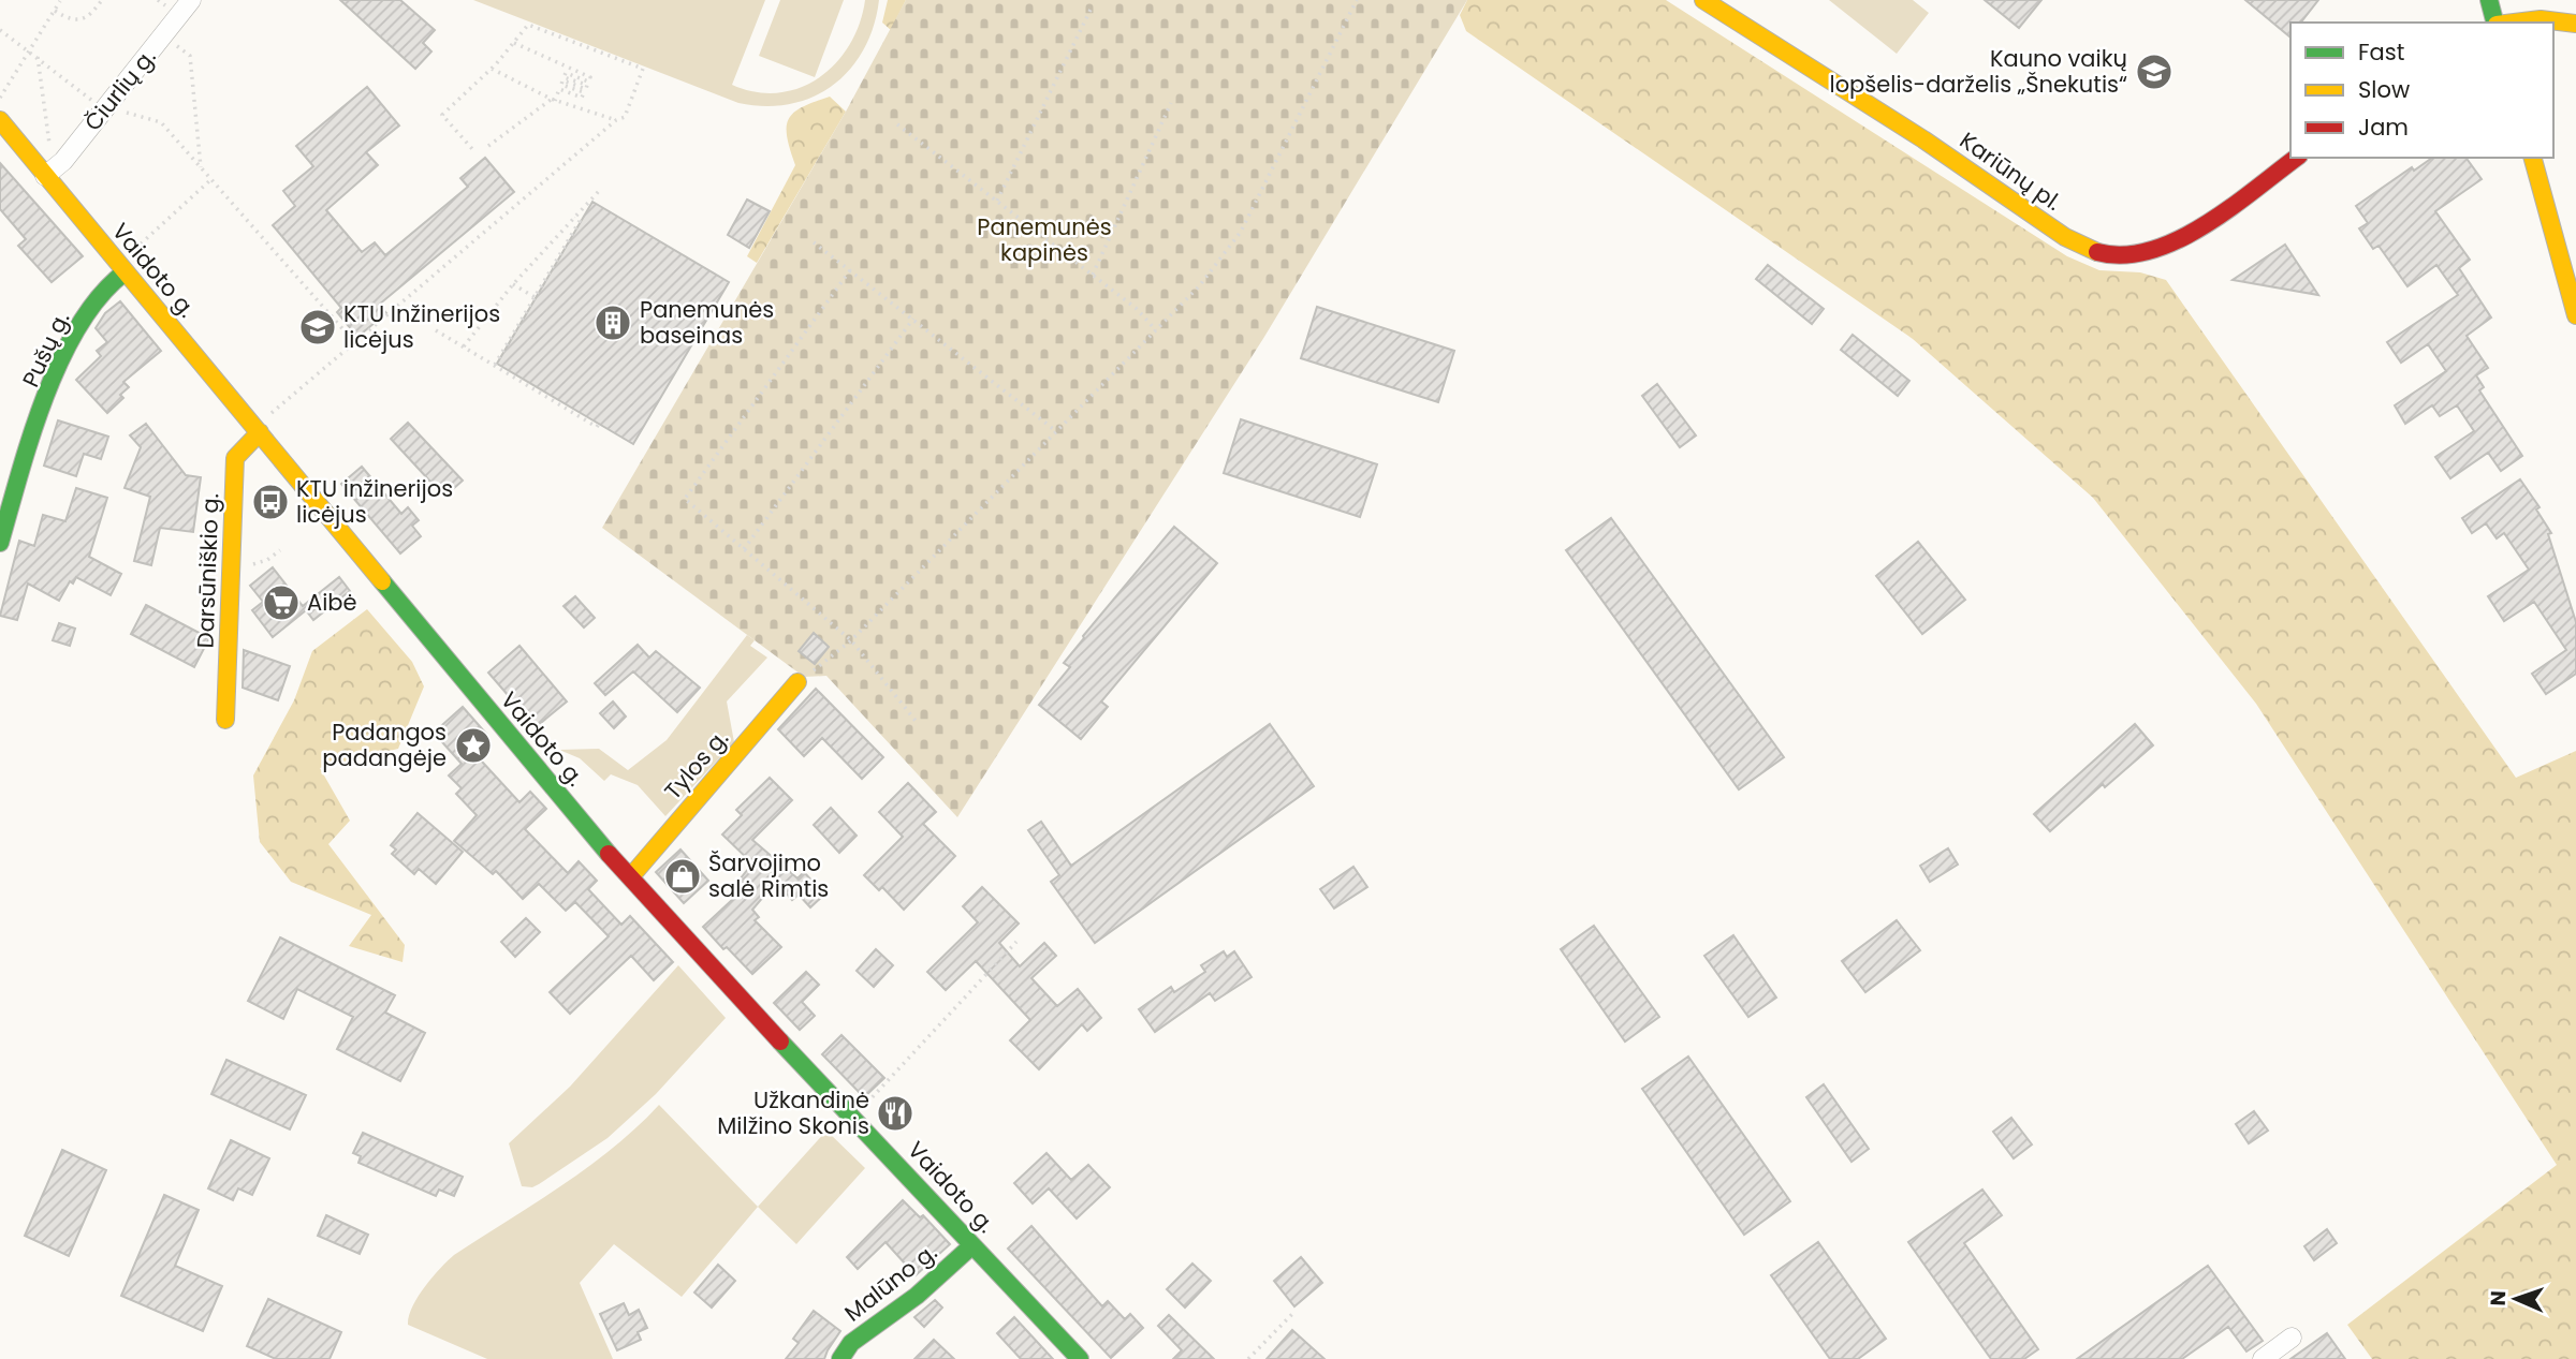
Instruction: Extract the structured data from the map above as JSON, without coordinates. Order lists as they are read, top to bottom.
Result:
{
  "streets": {
    "street": [
      "Čiurlių g.",
      "Kariūnų pl.",
      "Vaidoto g.",
      "Pušų g.",
      "Darsūniškio g.",
      "Tylos g.",
      "Malūno g."
    ]
  },
  "crossings": [
    ["Čiurlių g.", "Vaidoto g."],
    ["Vaidoto g.", "Pušų g."],
    ["Vaidoto g.", "Darsūniškio g."],
    ["Vaidoto g.", "Tylos g."],
    ["Vaidoto g.", "Malūno g."]
  ],
  "parks": ["Panemunės kapinės"],
  "places": {
    "school or university": ["Kauno vaikų lopšelis-darželis „Šnekutis“", "KTU Inžinerijos licėjus"],
    "building": ["Panemunės baseinas"],
    "bus stop": ["KTU inžinerijos licėjus"],
    "supermarket": ["Aibė"],
    "place": ["Padangos padangėje"],
    "shop": ["Šarvojimo salė Rimtis"],
    "restaurant": ["Užkandinė Milžino Skonis"]
  },
  "legend": ["Fast", "Slow", "Jam"],
  "north": "left"
}
